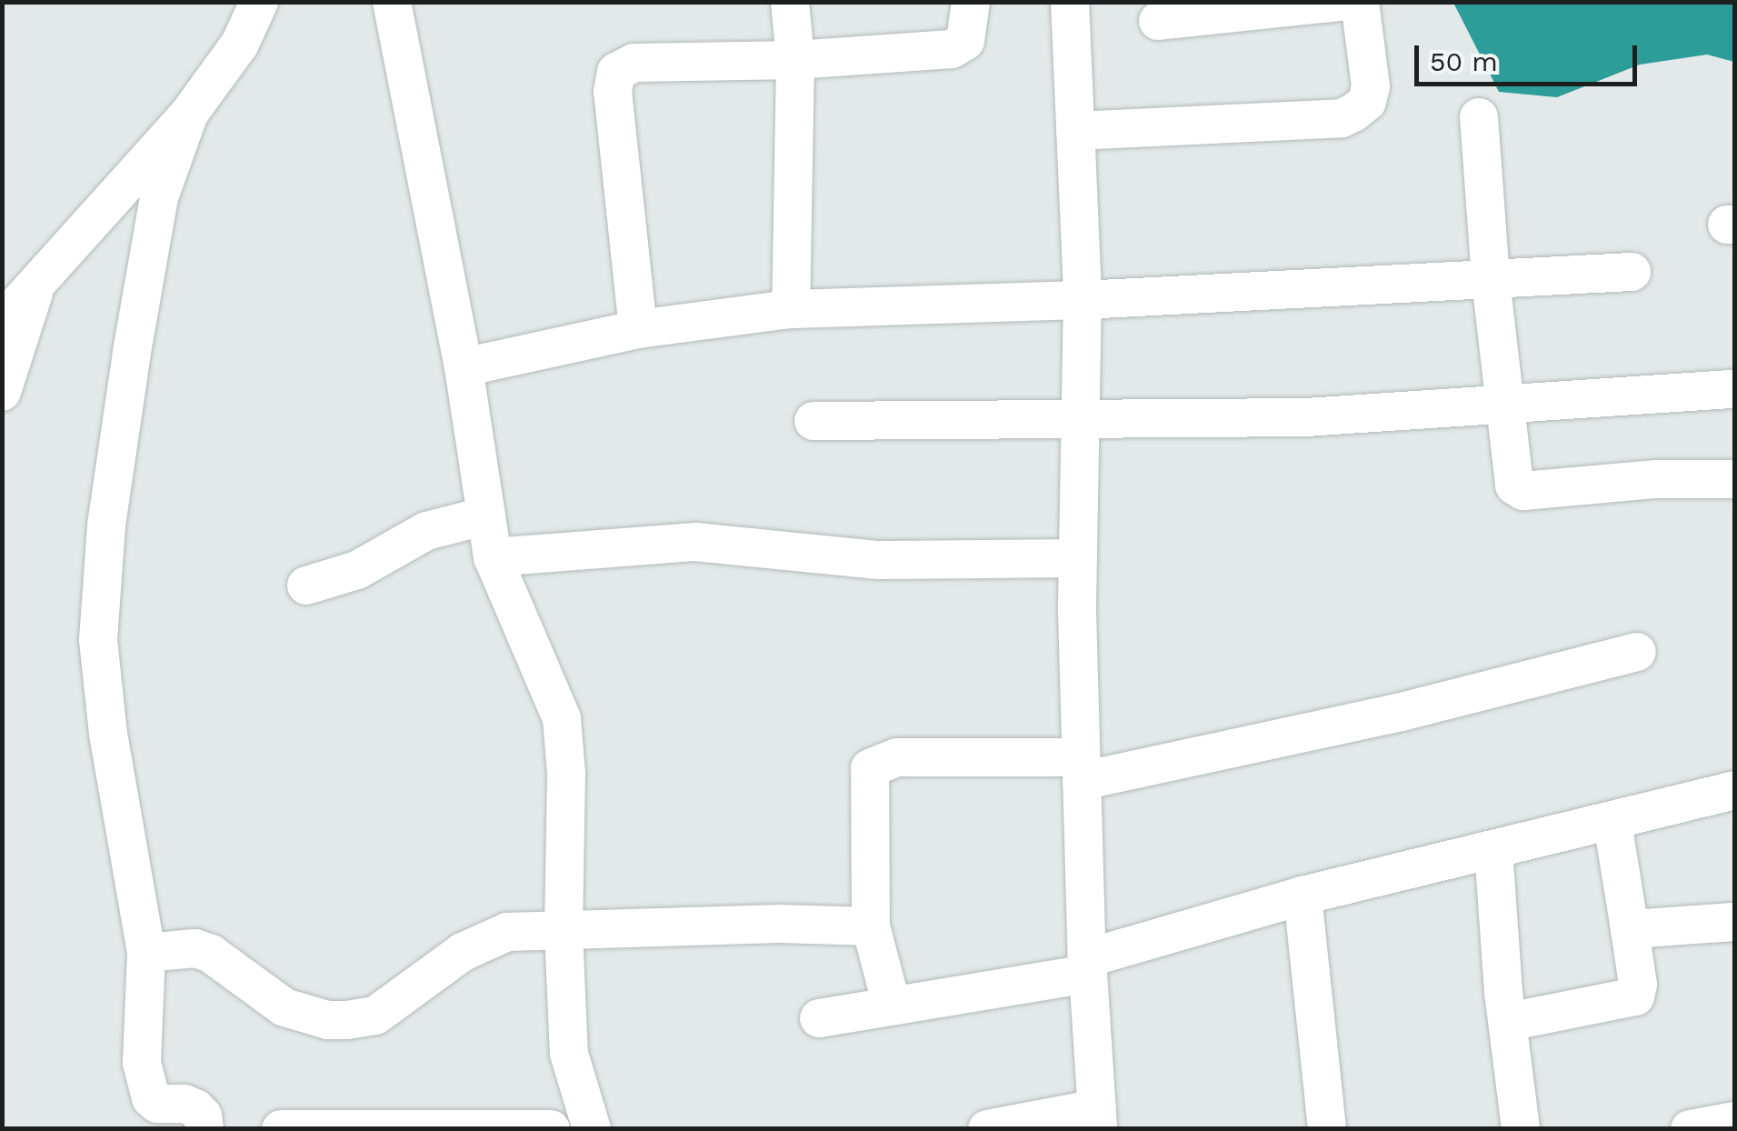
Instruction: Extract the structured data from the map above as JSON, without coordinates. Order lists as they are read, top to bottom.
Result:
{
  "scale_bar": "50 m"
}
